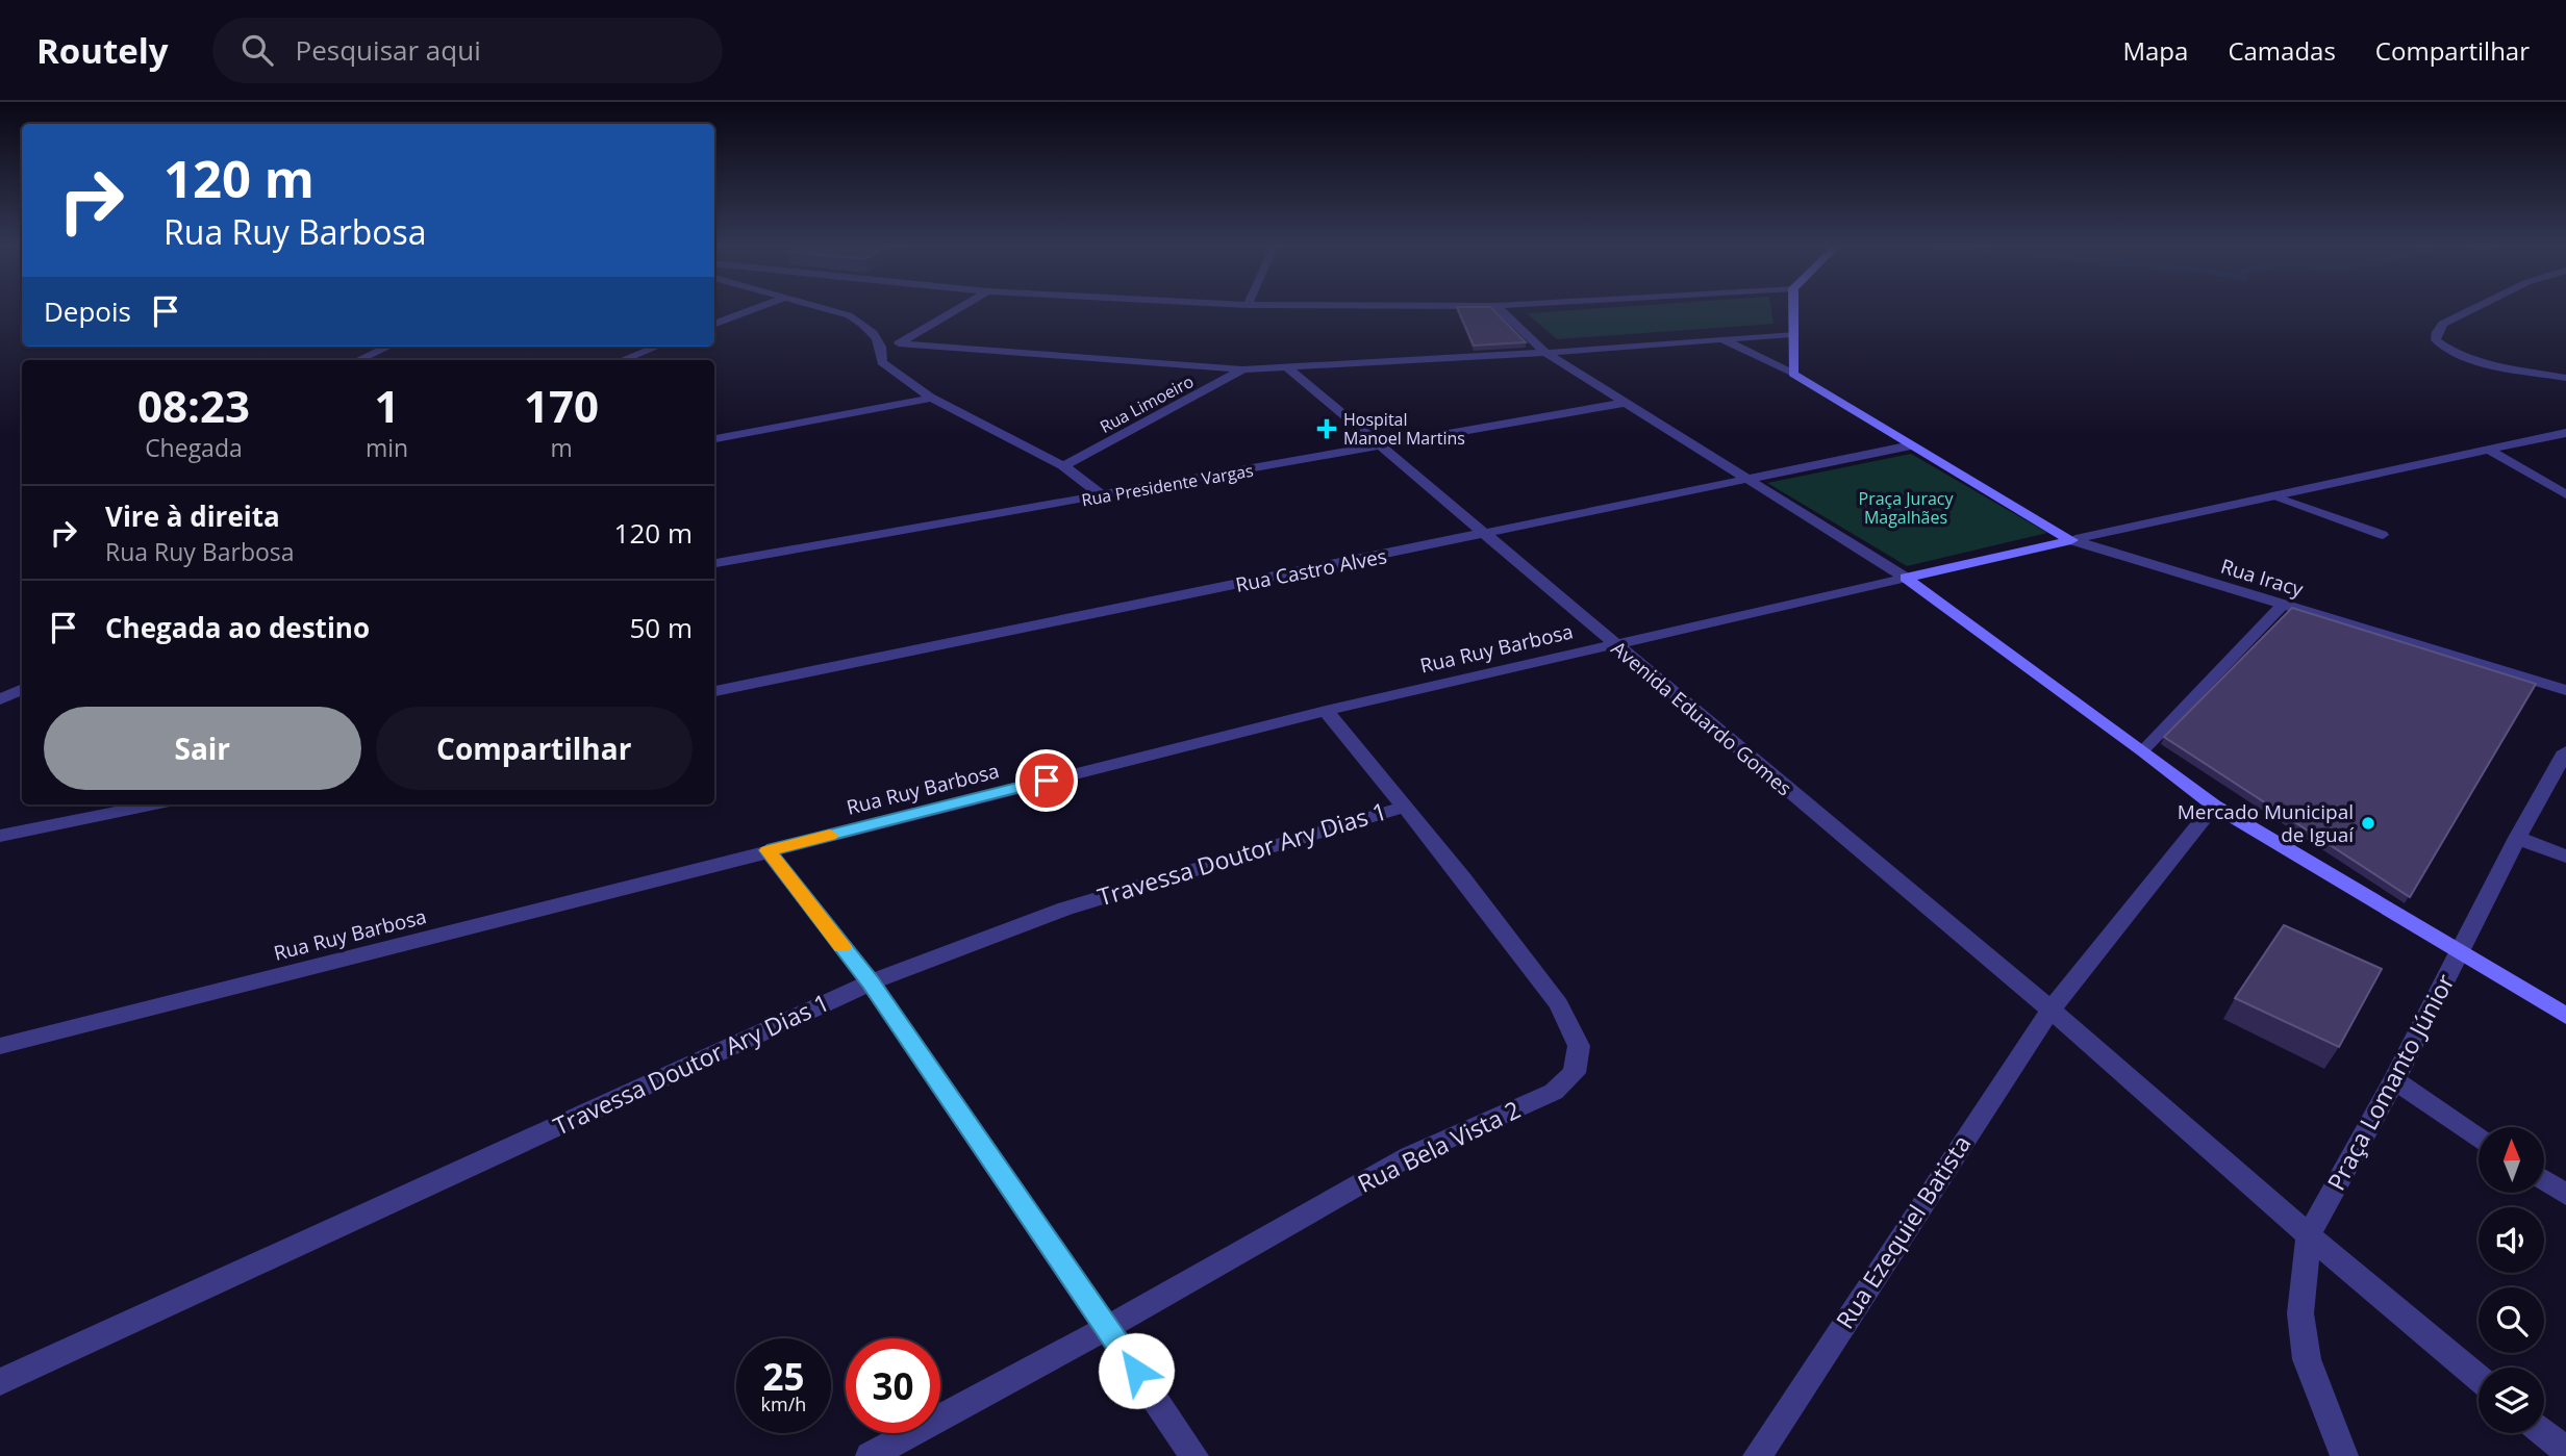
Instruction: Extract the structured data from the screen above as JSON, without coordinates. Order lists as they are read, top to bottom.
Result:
{
  "streets": {
    "street": [
      "Rua Limoeiro",
      "Rua Presidente Vargas",
      "Rua Castro Alves",
      "Rua Iracy",
      "Rua Ruy Barbosa",
      "Avenida Eduardo Gomes",
      "Travessa Doutor Ary Dias 1",
      "Praça Lomanto Júnior",
      "Rua Bela Vista 2",
      "Rua Ezequiel Batista"
    ]
  },
  "crossings": [
    ["Rua Presidente Vargas", "Avenida Eduardo Gomes"],
    ["Rua Castro Alves", "Avenida Eduardo Gomes"],
    ["Rua Iracy", "Rua Ruy Barbosa"],
    ["Rua Ruy Barbosa", "Avenida Eduardo Gomes"],
    ["Rua Ruy Barbosa", "Praça Lomanto Júnior"],
    ["Rua Ruy Barbosa", "Rua Bela Vista 2"],
    ["Avenida Eduardo Gomes", "Rua Ezequiel Batista"],
    ["Travessa Doutor Ary Dias 1", "Rua Bela Vista 2"]
  ],
  "parks": ["Praça Juracy Magalhães"],
  "places": {
    "health": ["Hospital Manoel Martins"],
    "other": ["Mercado Municipal de Iguaí"]
  },
  "north": "top",
  "page": {
    "header": "Routely",
    "search": "Pesquisar aqui",
    "nav": ["Mapa", "Camadas", "Compartilhar"],
    "turn": ["120 m", "Rua Ruy Barbosa"],
    "then": "Depois",
    "eta": [
      "08:23",
      "Chegada",
      "1",
      "min",
      "170",
      "m"
    ],
    "list": [
      {
        "name": "Vire à direita",
        "note": "Rua Ruy Barbosa",
        "value": "120 m"
      },
      {
        "name": "Chegada ao destino",
        "value": "50 m"
      }
    ],
    "buttons": ["Sair", "Compartilhar"],
    "speed": "25 km/h",
    "limit": "30"
  }
}
